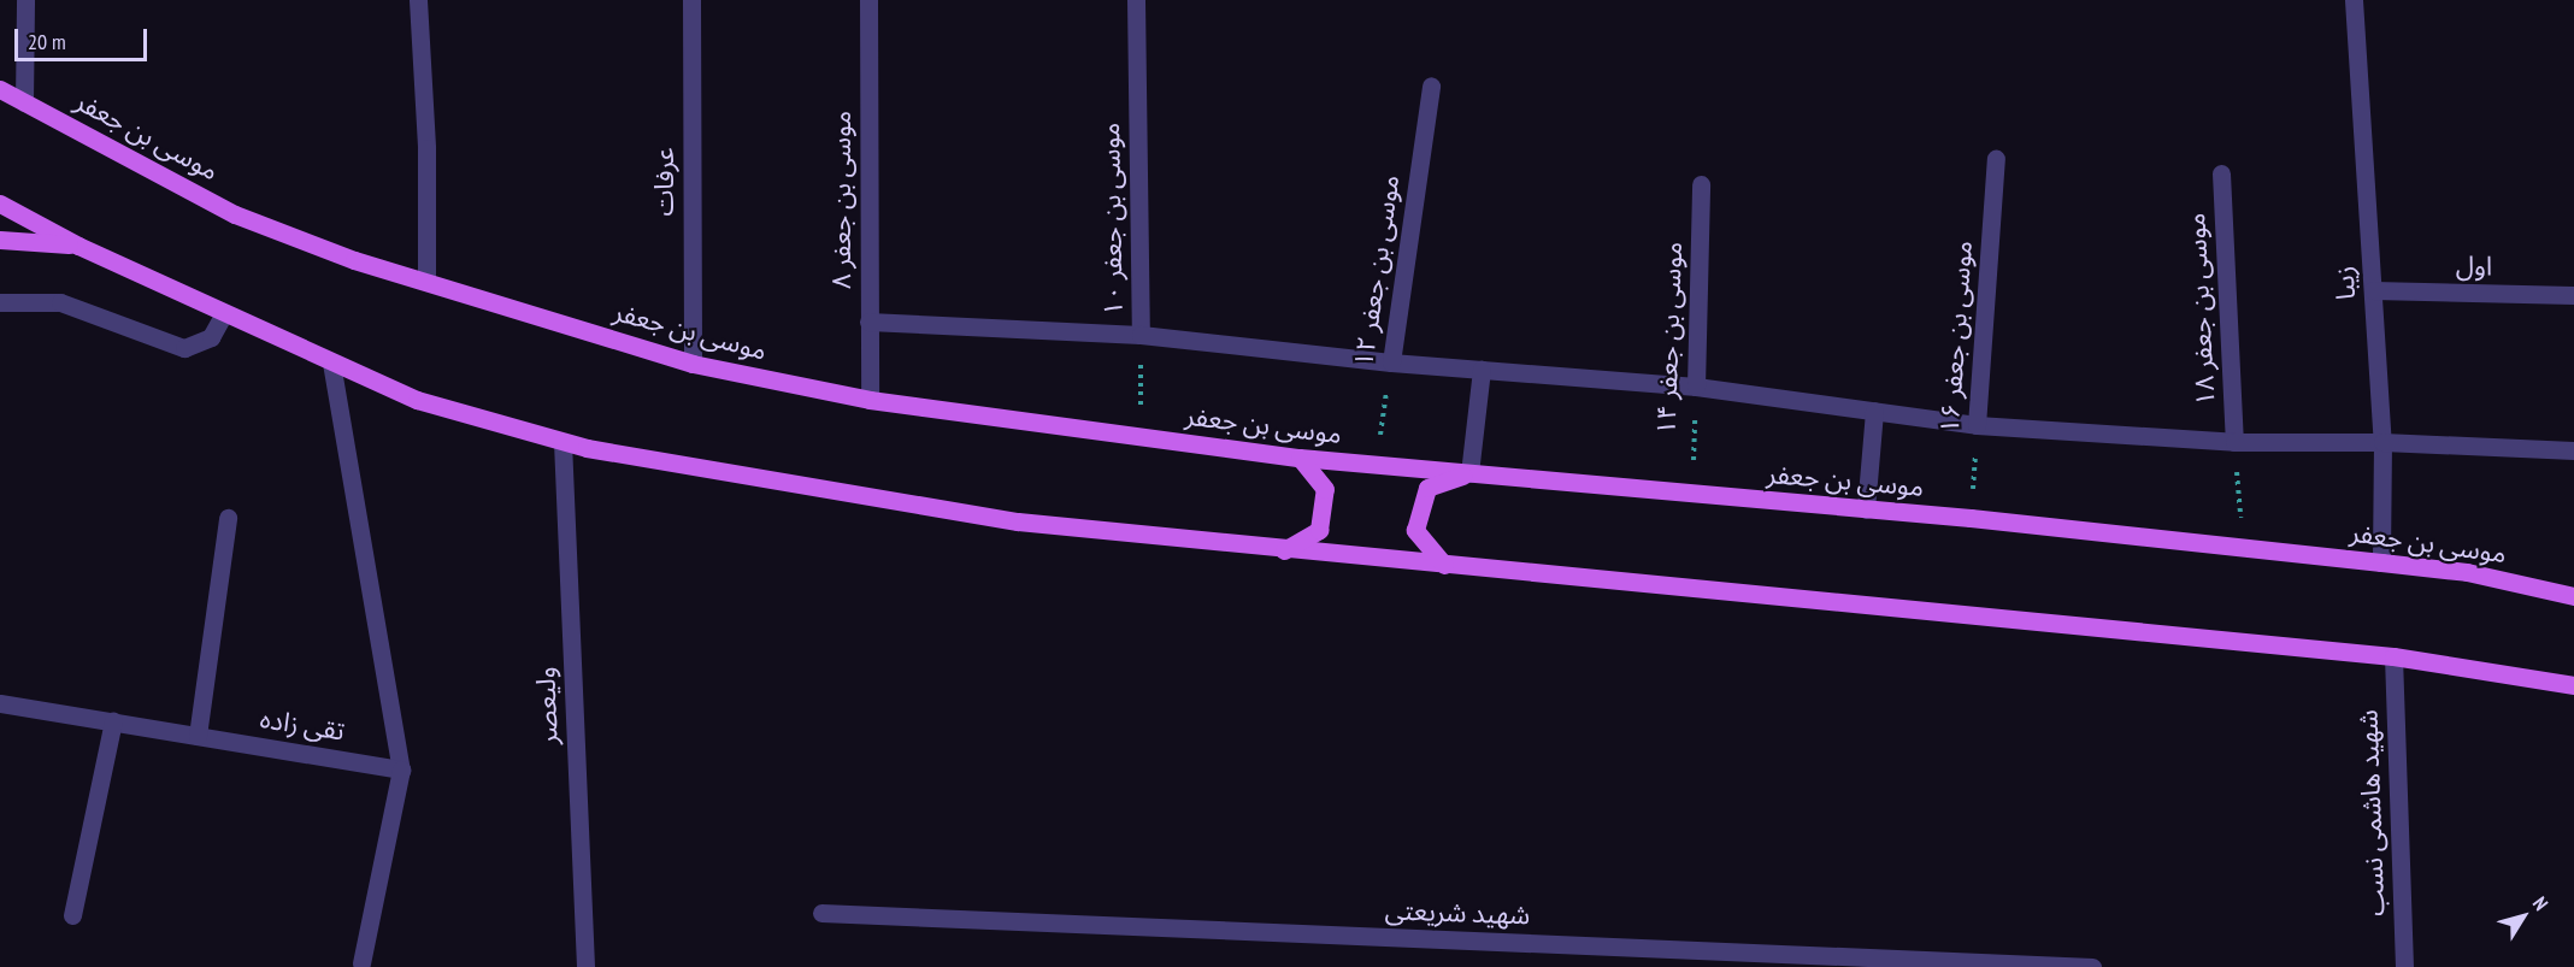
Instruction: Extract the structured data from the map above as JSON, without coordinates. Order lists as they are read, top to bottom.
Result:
{
  "streets": {
    "main road": ["موسی بن جعفر"],
    "street": [
      "عرفات",
      "موسی بن جعفر ۸",
      "موسی بن جعفر ۱۰",
      "اول",
      "موسی بن جعفر ۱۲",
      "زیبا",
      "موسی بن جعفر ۱۸",
      "موسی بن جعفر ۱۶",
      "موسی بن جعفر ۱۴",
      "ولیعصر",
      "تقی زاده",
      "شهید هاشمی نسب",
      "شهید شریعتی"
    ]
  },
  "crossings": [
    ["موسی بن جعفر", "عرفات"],
    ["موسی بن جعفر", "موسی بن جعفر ۸"],
    ["موسی بن جعفر", "موسی بن جعفر ۱۰"],
    ["موسی بن جعفر", "موسی بن جعفر ۱۲"],
    ["موسی بن جعفر", "زیبا"],
    ["موسی بن جعفر", "موسی بن جعفر ۱۶"],
    ["موسی بن جعفر", "موسی بن جعفر ۱۴"],
    ["اول", "زیبا"]
  ],
  "scale_bar": "20 m",
  "north": "top right"
}
